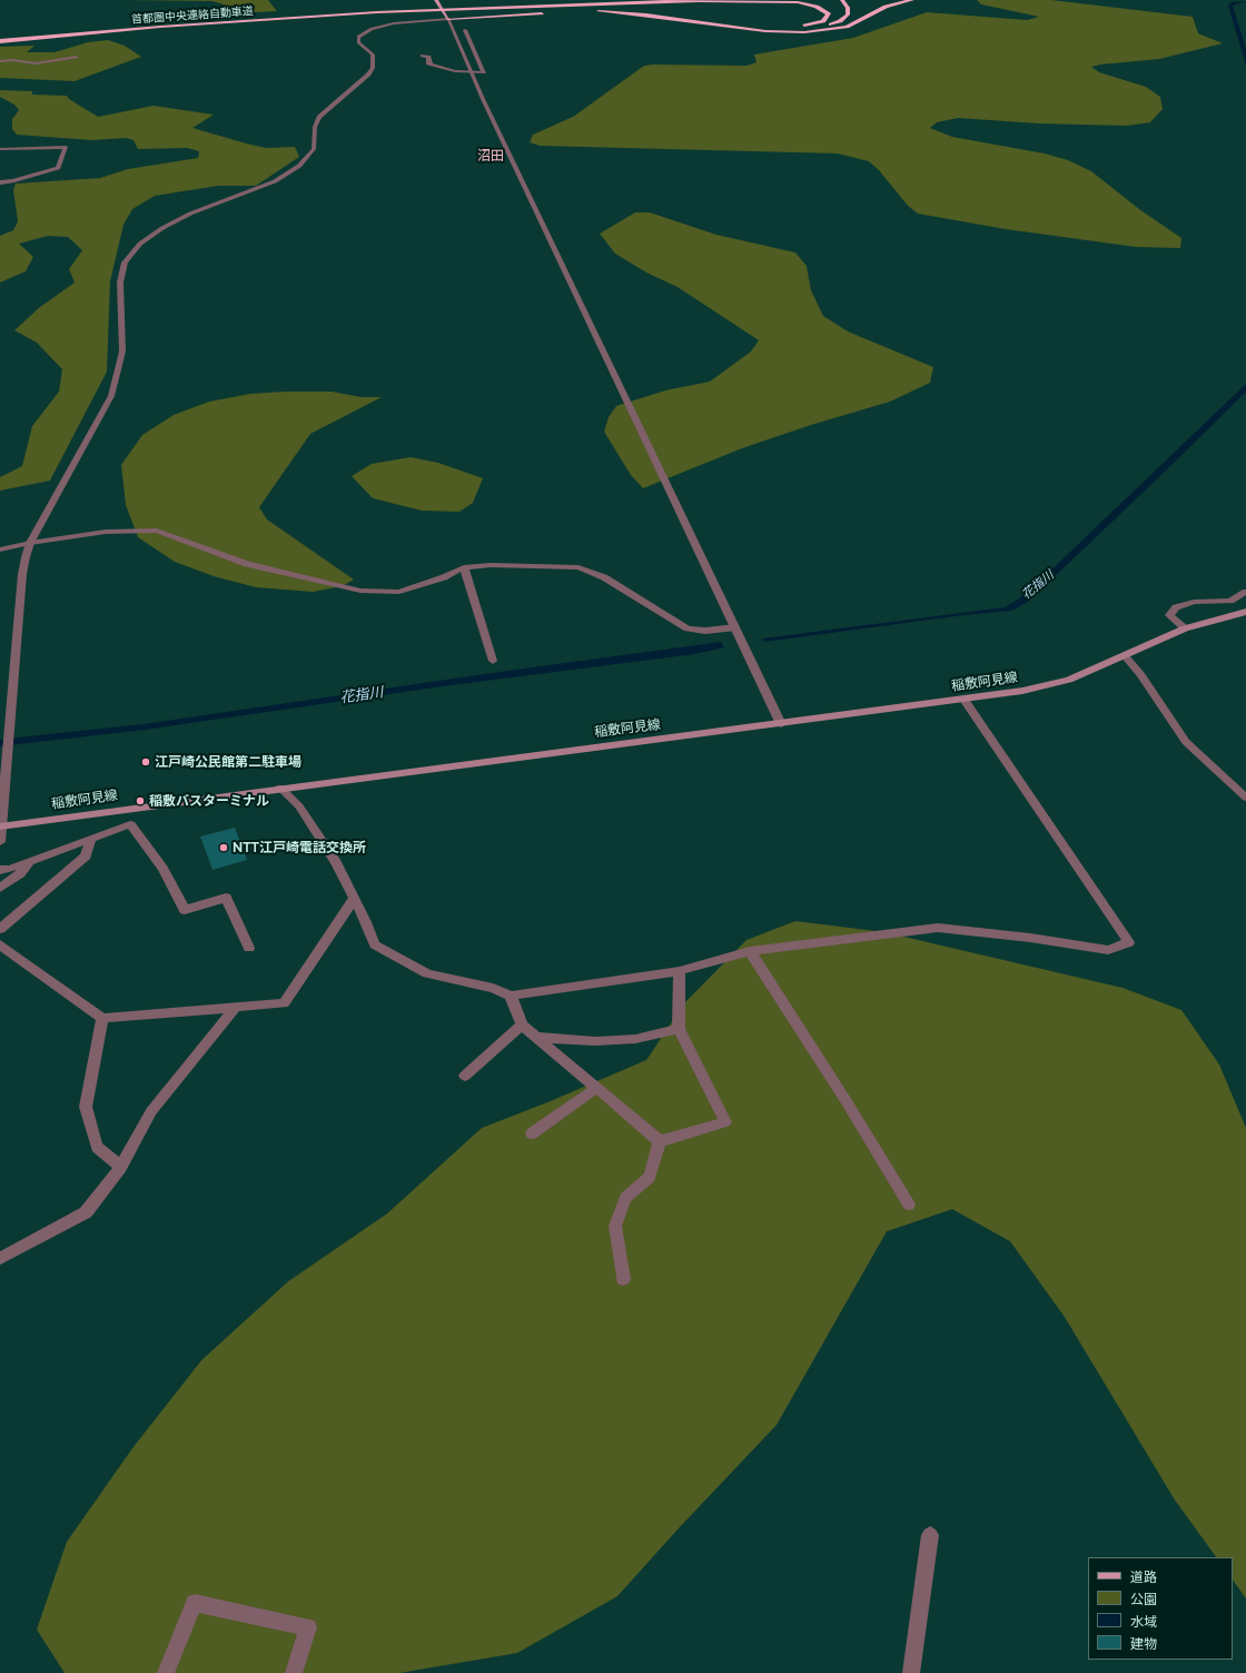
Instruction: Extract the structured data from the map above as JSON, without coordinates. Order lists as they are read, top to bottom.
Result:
{
  "streets": {
    "highway": ["首都圏中央連絡自動車道"],
    "main road": ["稲敷阿見線"]
  },
  "districts": ["沼田"],
  "water": ["花指川"],
  "places": ["江戸崎公民館第二駐車場", "稲敷バスターミナル", "NTT江戸崎電話交換所"],
  "legend": [
    "道路",
    "公園",
    "水域",
    "建物"
  ]
}
